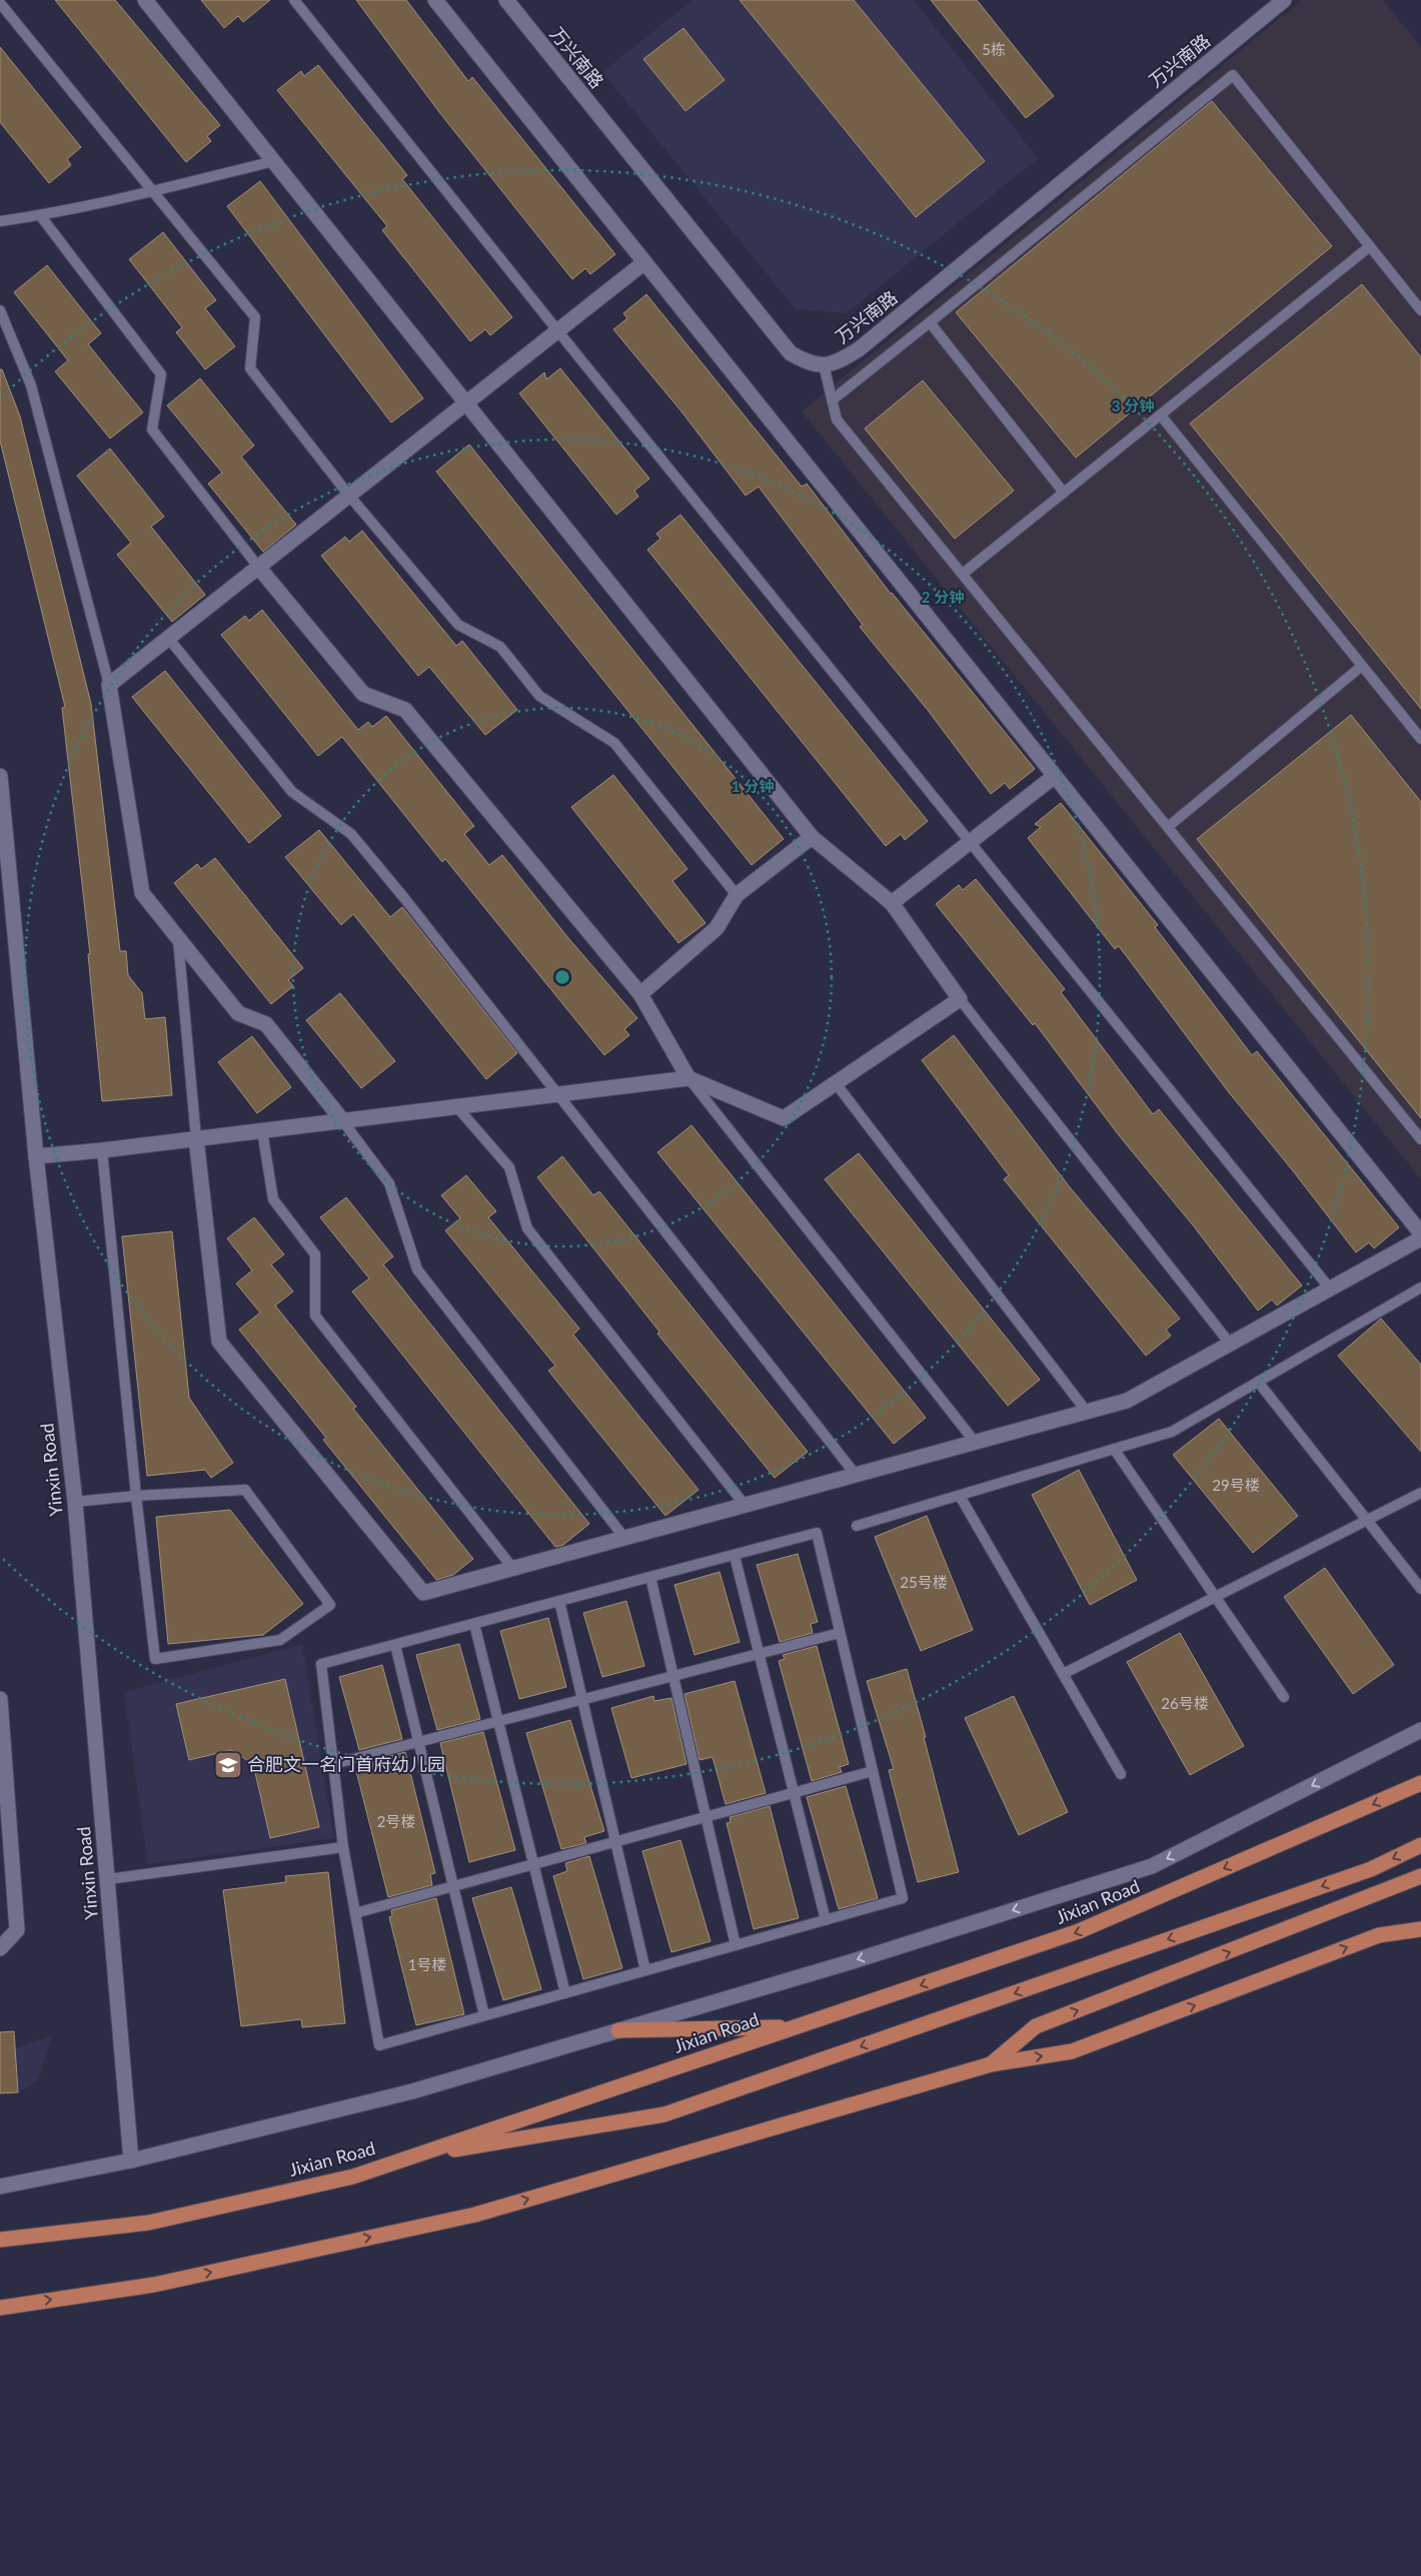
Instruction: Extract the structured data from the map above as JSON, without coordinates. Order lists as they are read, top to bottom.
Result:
{
  "streets": {
    "highway": ["Jixian Road"],
    "street": ["万兴南路", "Yinxin Road"]
  },
  "places": {
    "school or university": ["合肥文一名门首府幼儿园"]
  },
  "house_numbers": [
    "5栋",
    "29号楼",
    "25号楼",
    "26号楼",
    "2号楼",
    "1号楼"
  ],
  "rings": ["3 分钟", "2 分钟", "1 分钟"]
}
